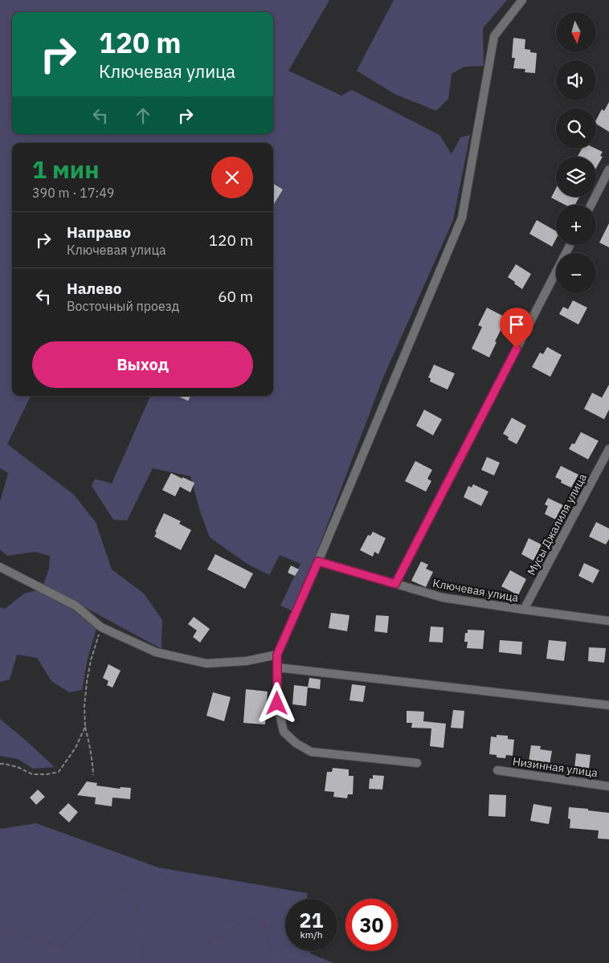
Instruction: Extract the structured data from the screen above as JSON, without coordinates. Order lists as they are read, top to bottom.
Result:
{
  "streets": {
    "street": ["Мусы Джалиля улица", "Ключевая улица", "Низинная улица"]
  },
  "crossings": [
    ["Мусы Джалиля улица", "Ключевая улица"]
  ],
  "north": "bottom",
  "page": {
    "map_buttons": ["+", "−"],
    "turn": ["120 m", "Ключевая улица"],
    "heading": ["1 мин", "390 m · 17:49"],
    "list": [
      {
        "name": "Направо",
        "note": "Ключевая улица",
        "value": "120 m"
      },
      {
        "name": "Налево",
        "note": "Восточный проезд",
        "value": "60 m"
      }
    ],
    "buttons": "Выход",
    "speed": "21 km/h",
    "limit": "30"
  }
}
